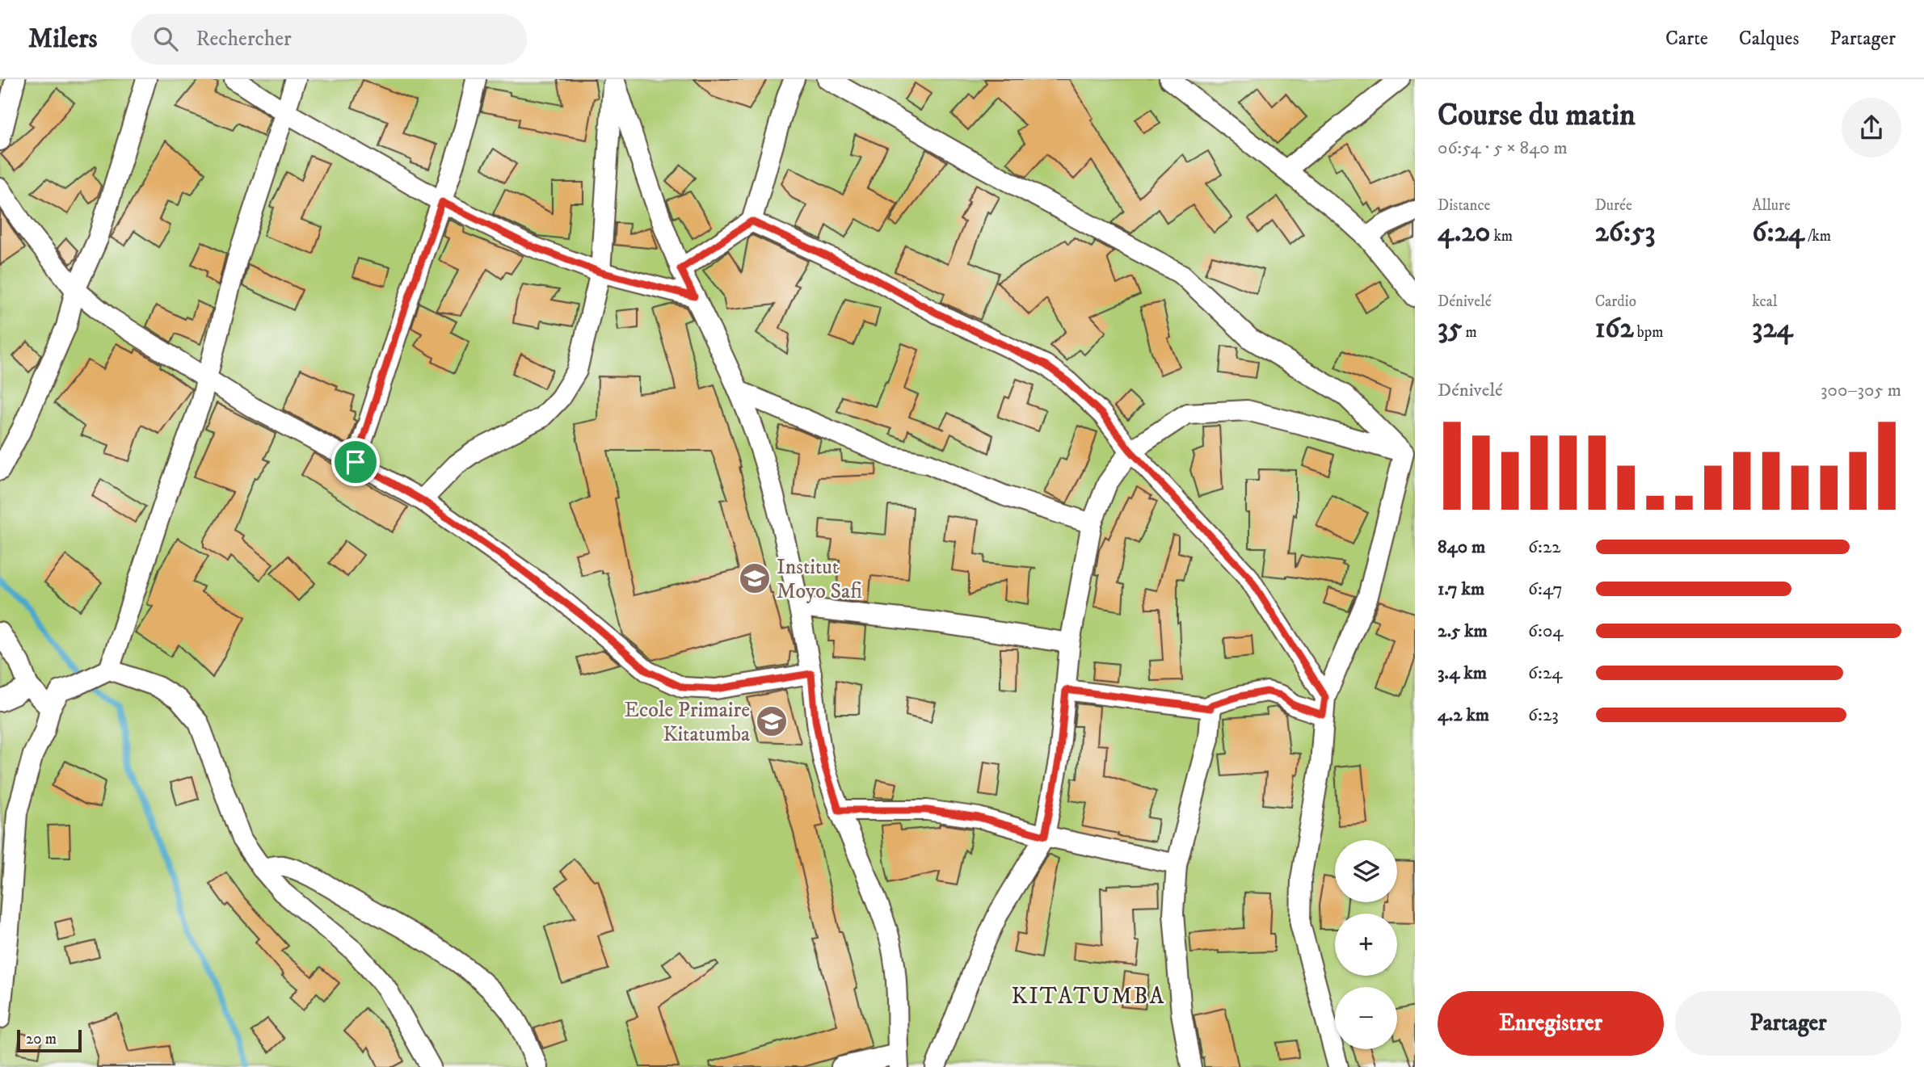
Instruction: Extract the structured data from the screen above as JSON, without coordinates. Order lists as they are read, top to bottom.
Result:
{
  "districts": ["KITATUMBA"],
  "places": {
    "school or university": ["Institut Moyo Safi", "Ecole Primaire Kitatumba"]
  },
  "scale_bar": "20 m",
  "page": {
    "header": "Milers",
    "search": "Rechercher",
    "nav": ["Carte", "Calques", "Partager"],
    "heading": ["Course du matin", "06:54 · 5 × 840 m"],
    "stats": [
      ["Distance", "4.20 km"],
      ["Durée", "26:53"],
      ["Allure", "6:24 /km"],
      ["Dénivelé", "35 m"],
      ["Cardio", "162 bpm"],
      ["kcal", "324"]
    ],
    "chart": ["Dénivelé", "300–305 m"],
    "list": [
      {
        "name": "840 m",
        "note": "6:22"
      },
      {
        "name": "1.7 km",
        "note": "6:47"
      },
      {
        "name": "2.5 km",
        "note": "6:04"
      },
      {
        "name": "3.4 km",
        "note": "6:24"
      },
      {
        "name": "4.2 km",
        "note": "6:23"
      }
    ],
    "map_buttons": ["+", "−"],
    "buttons": ["Enregistrer", "Partager"],
    "scale": "20 m"
  }
}
